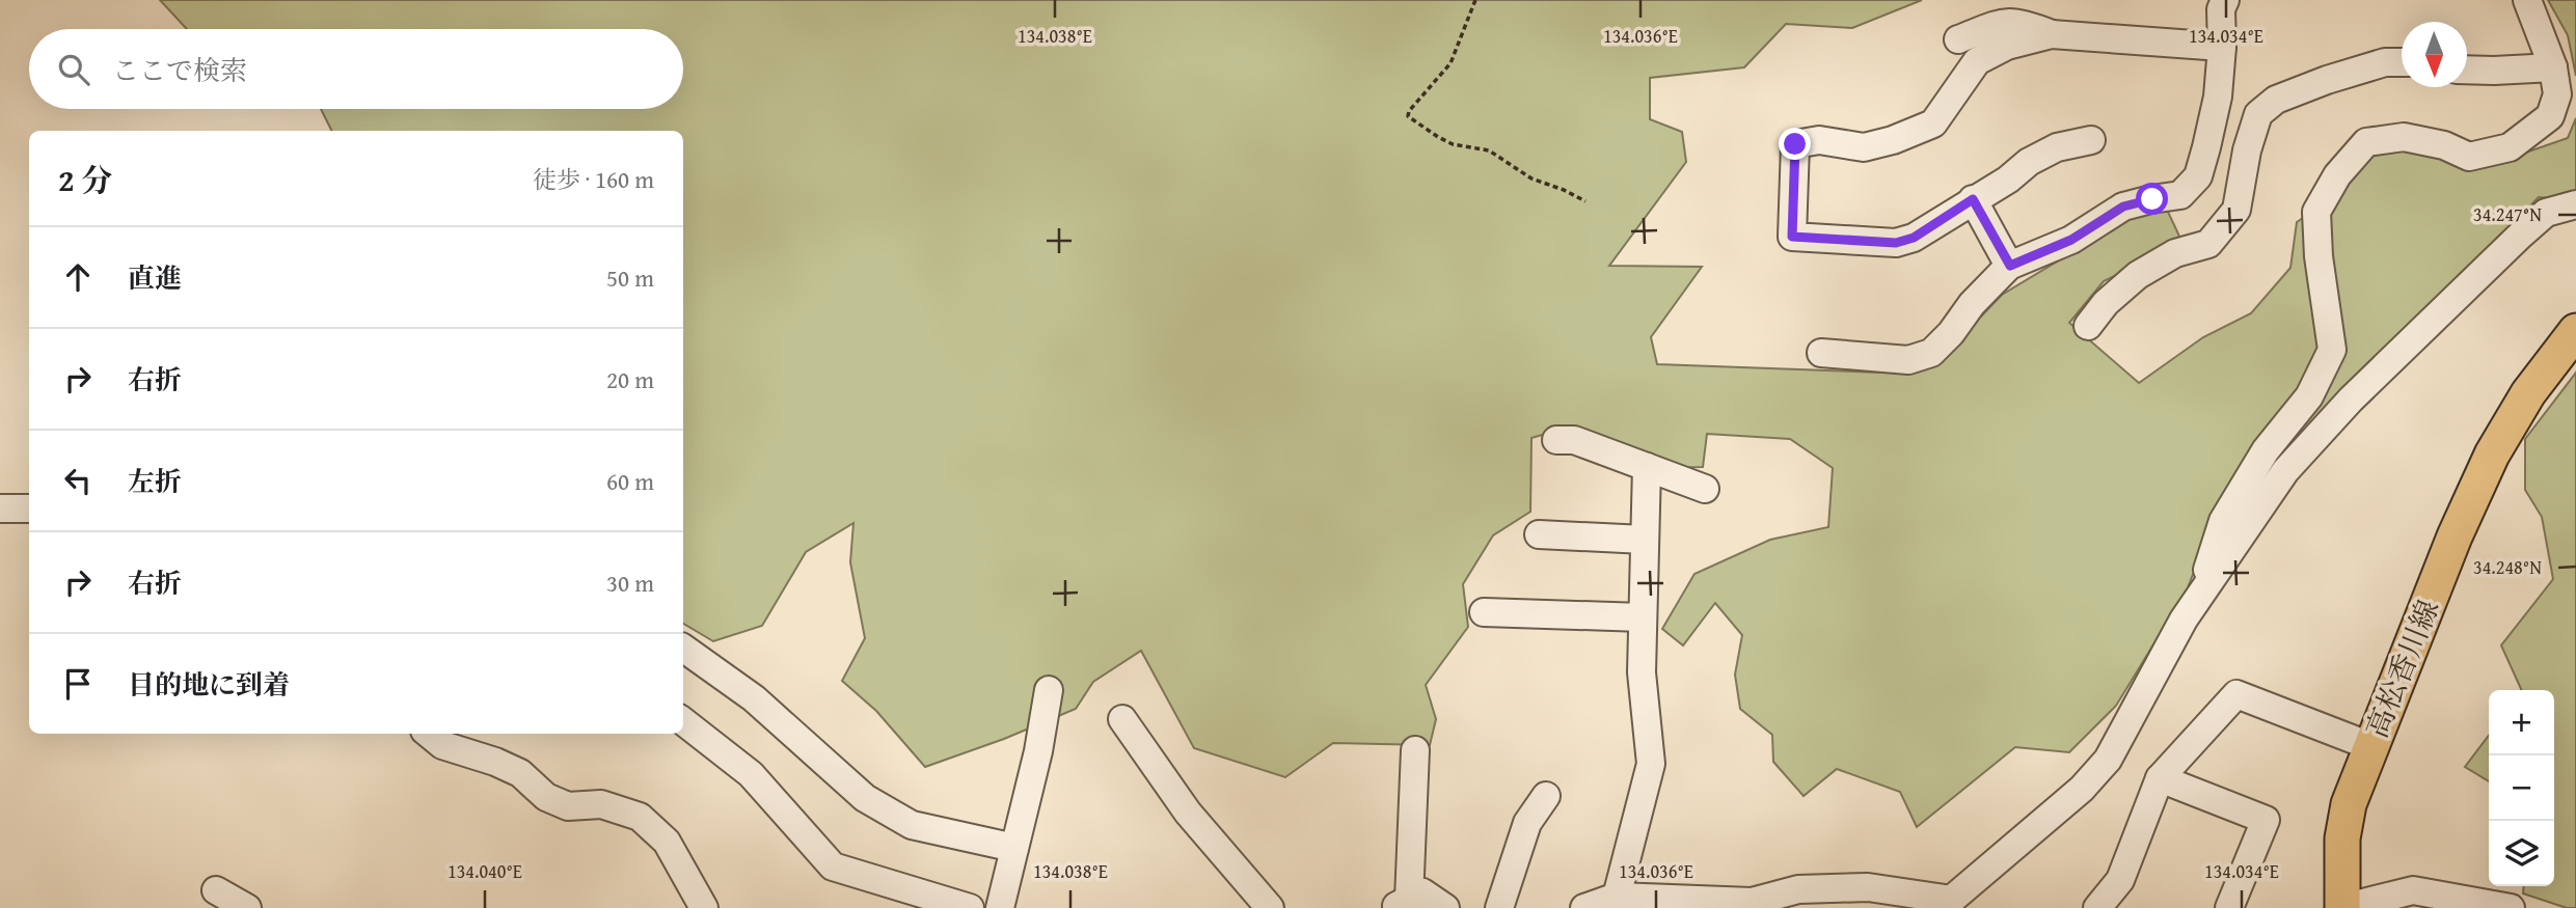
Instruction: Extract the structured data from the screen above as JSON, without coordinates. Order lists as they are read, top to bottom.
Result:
{
  "streets": {
    "main road": ["高松香川線"]
  },
  "north": "bottom",
  "page": {
    "search": "ここで検索",
    "heading": ["2 分", "徒歩 · 160 m"],
    "list": [
      ["直進", "50 m"],
      ["右折", "20 m"],
      ["左折", "60 m"],
      ["右折", "30 m"],
      "目的地に到着"
    ],
    "map_buttons": ["+", "−"]
  },
  "coordinates": [
    "134.038°E",
    "134.036°E",
    "134.034°E",
    "34.247°N",
    "34.248°N",
    "134.040°E"
  ]
}
